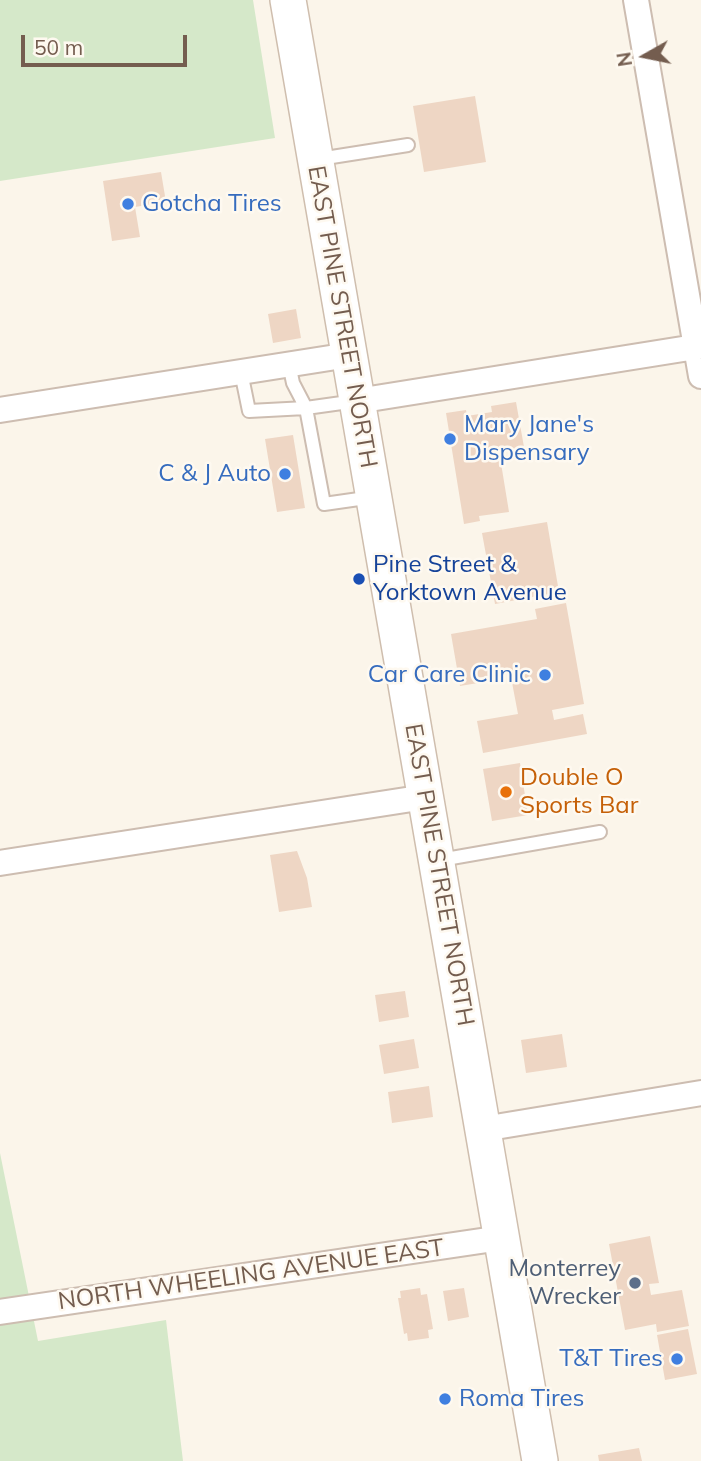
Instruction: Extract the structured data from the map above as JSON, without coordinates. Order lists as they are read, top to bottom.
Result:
{
  "streets": {
    "main road": ["EAST PINE STREET NORTH"],
    "street": ["NORTH WHEELING AVENUE EAST"]
  },
  "crossings": [
    ["EAST PINE STREET NORTH", "NORTH WHEELING AVENUE EAST"]
  ],
  "places": [
    "Gotcha Tires",
    "Mary Jane's Dispensary",
    "C & J Auto",
    "Pine Street & Yorktown Avenue",
    "Car Care Clinic",
    "Double O Sports Bar",
    "Monterrey Wrecker",
    "T&T Tires",
    "Roma Tires"
  ],
  "scale_bar": "50 m",
  "north": "left"
}
